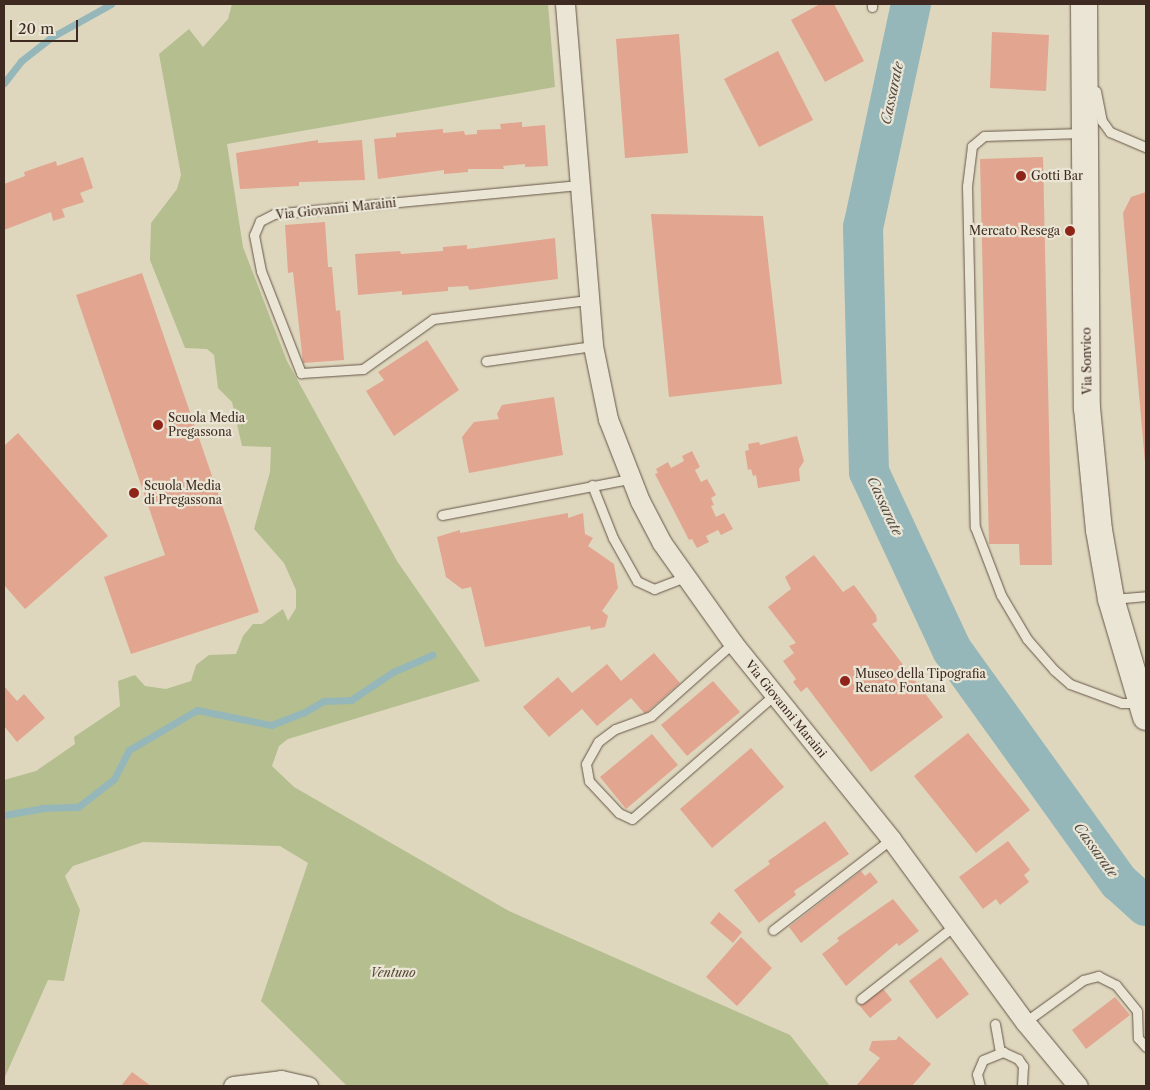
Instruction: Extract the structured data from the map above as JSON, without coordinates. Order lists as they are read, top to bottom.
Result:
{
  "streets": {
    "main road": ["Via Sonvico"],
    "street": ["Via Giovanni Maraini"]
  },
  "water": ["Cassarate"],
  "parks": ["Ventuno"],
  "places": [
    "Gotti Bar",
    "Mercato Resega",
    "Scuola Media Pregassona",
    "Scuola Media di Pregassona",
    "Museo della Tipografia Renato Fontana"
  ],
  "scale_bar": "20 m"
}
